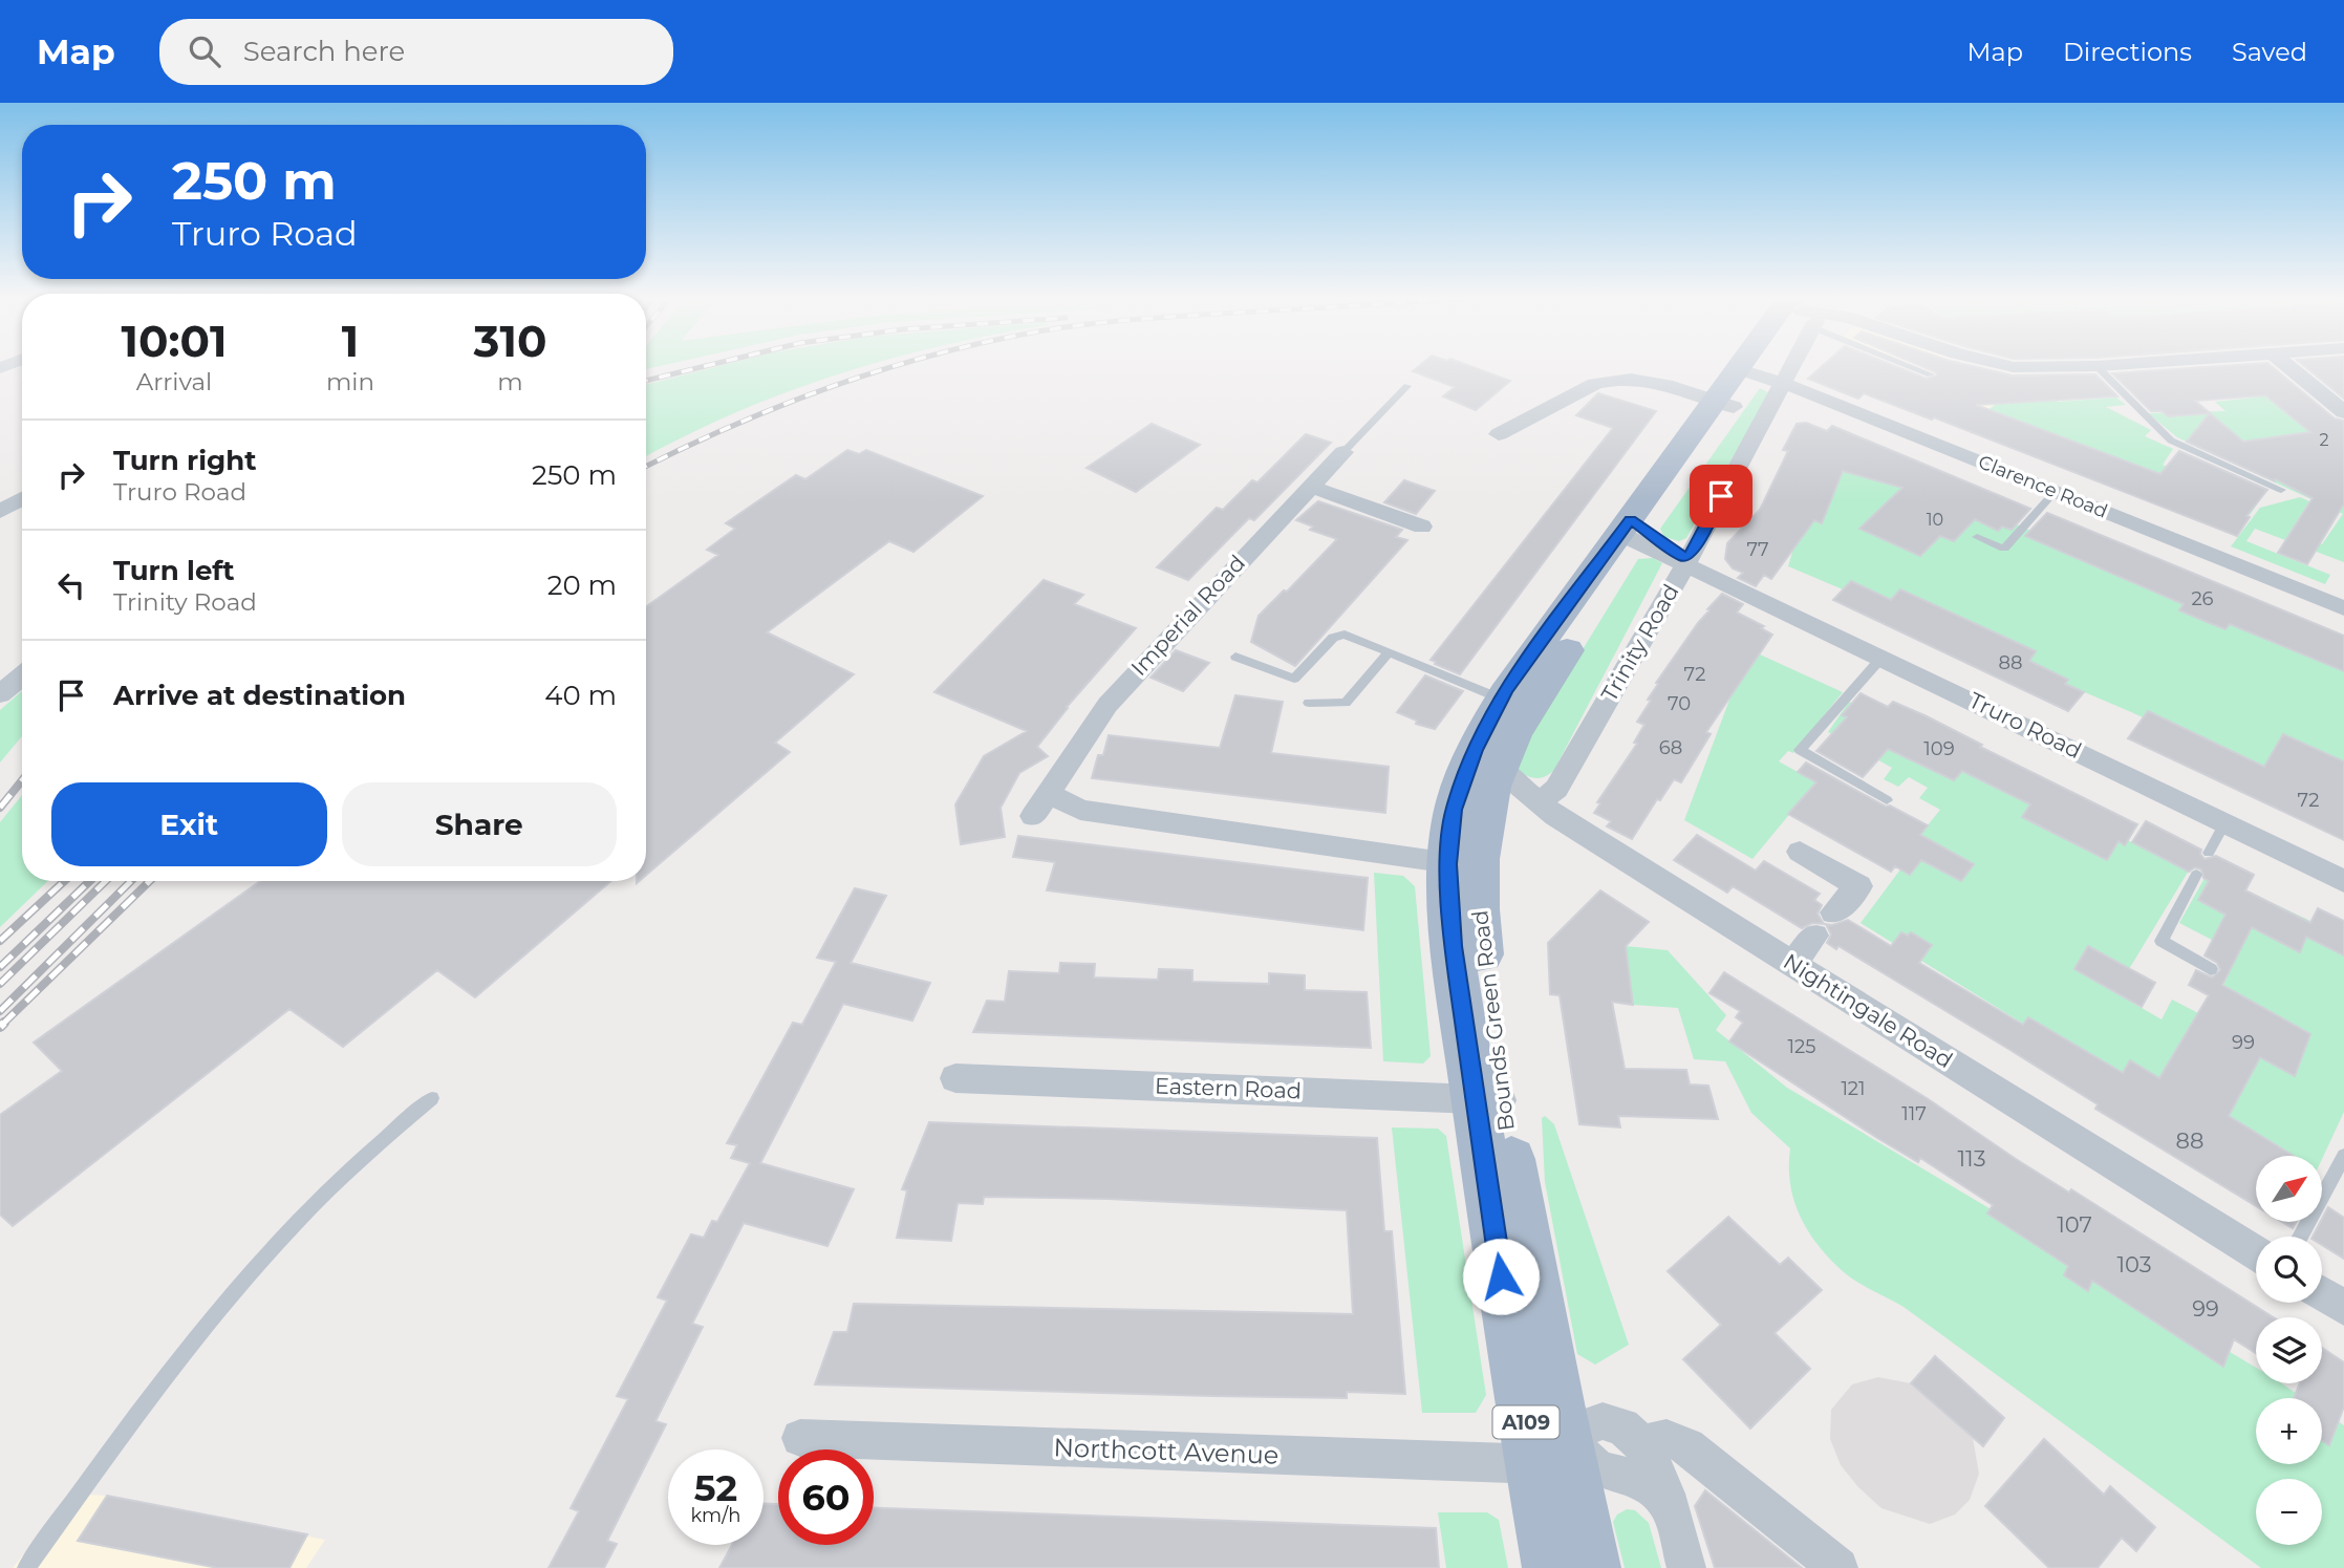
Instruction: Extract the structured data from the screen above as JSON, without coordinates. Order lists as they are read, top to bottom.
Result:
{
  "streets": {
    "main road": ["Bounds Green Road", "A109"],
    "street": [
      "Clarence Road",
      "Imperial Road",
      "Trinity Road",
      "Truro Road",
      "Nightingale Road",
      "Eastern Road",
      "Northcott Avenue"
    ]
  },
  "crossings": [
    ["Clarence Road", "Trinity Road"],
    ["Clarence Road", "Bounds Green Road"],
    ["Imperial Road", "Bounds Green Road"],
    ["Trinity Road", "Truro Road"],
    ["Trinity Road", "Nightingale Road"],
    ["Trinity Road", "Bounds Green Road"],
    ["Truro Road", "Bounds Green Road"],
    ["Nightingale Road", "Bounds Green Road"],
    ["Bounds Green Road", "Eastern Road"],
    ["Bounds Green Road", "Northcott Avenue"]
  ],
  "house_numbers": [
    "2",
    "10",
    "77",
    "26",
    "88",
    "72",
    "70",
    "68",
    "109",
    "72",
    "99",
    "125",
    "121",
    "117",
    "88",
    "113",
    "107",
    "103",
    "99"
  ],
  "north": "top right",
  "page": {
    "header": "Map",
    "search": "Search here",
    "nav": ["Map", "Directions", "Saved"],
    "turn": ["250 m", "Truro Road"],
    "eta": [
      "10:01",
      "Arrival",
      "1",
      "min",
      "310",
      "m"
    ],
    "list": [
      {
        "name": "Turn right",
        "note": "Truro Road",
        "value": "250 m"
      },
      {
        "name": "Turn left",
        "note": "Trinity Road",
        "value": "20 m"
      },
      {
        "name": "Arrive at destination",
        "value": "40 m"
      }
    ],
    "buttons": ["Exit", "Share"],
    "map_buttons": ["+", "−"],
    "speed": "52 km/h",
    "limit": "60"
  }
}
